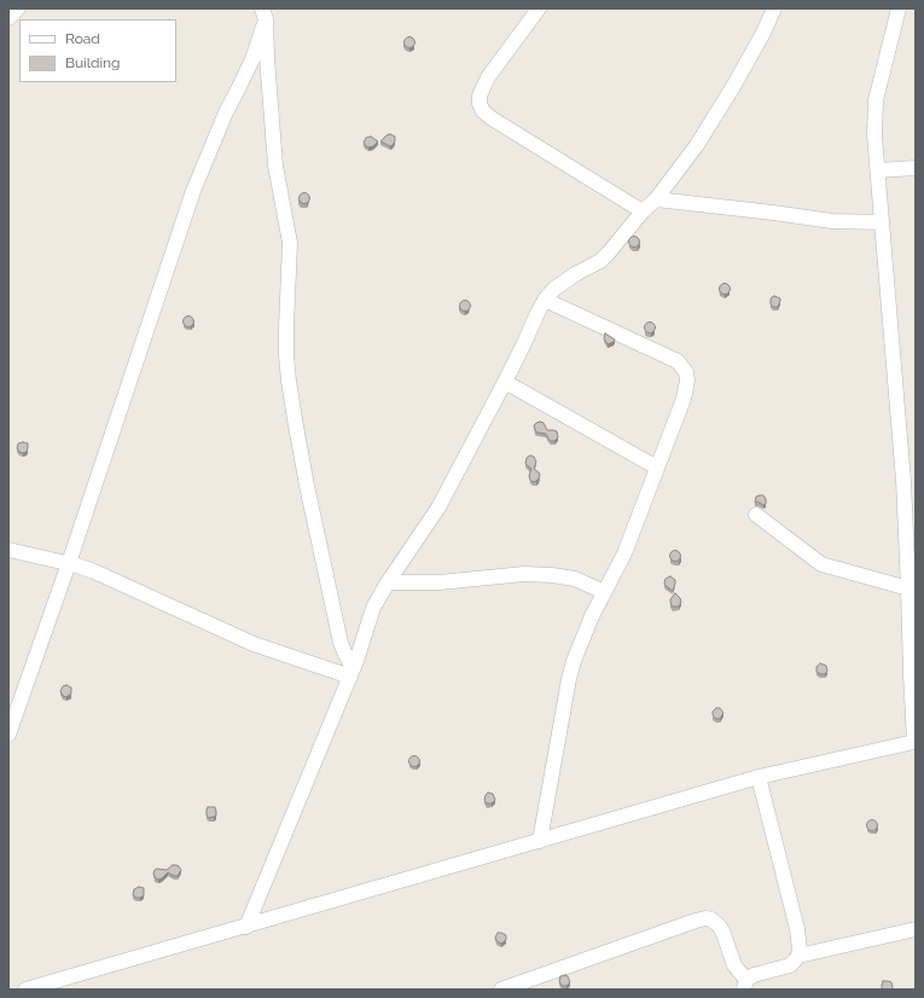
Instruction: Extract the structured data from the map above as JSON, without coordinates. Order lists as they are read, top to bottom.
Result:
{
  "legend": ["Road", "Building"]
}
